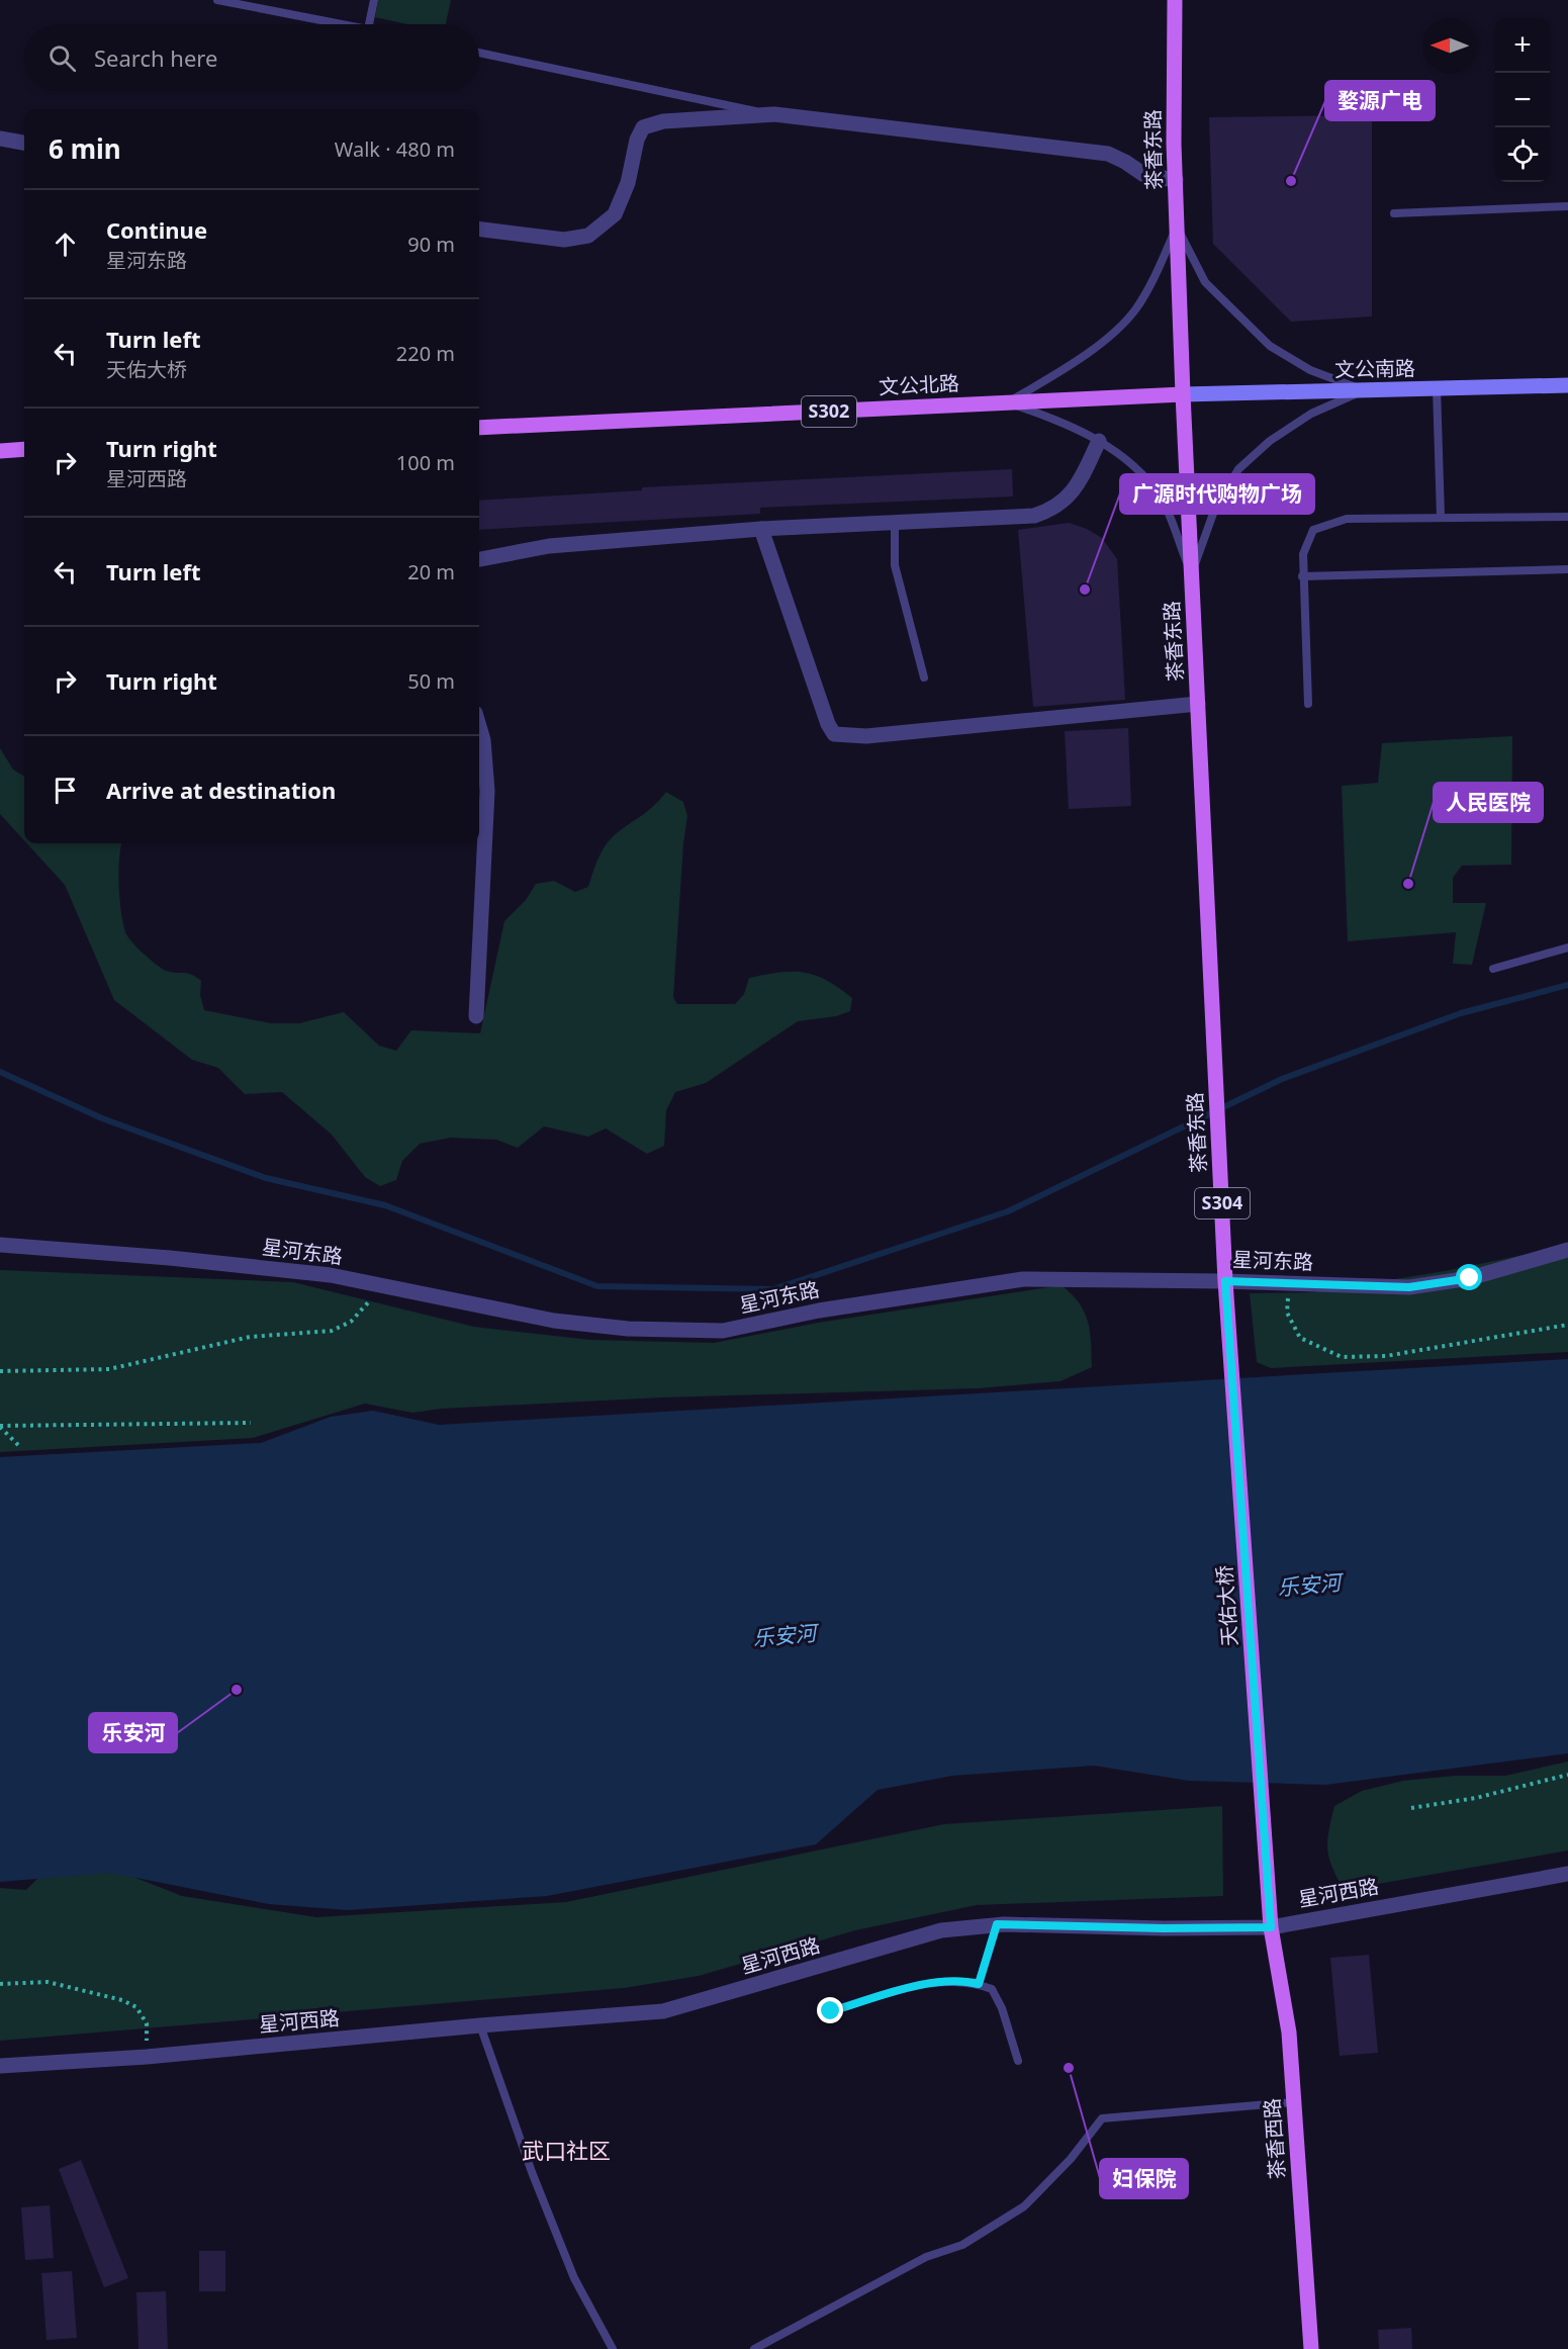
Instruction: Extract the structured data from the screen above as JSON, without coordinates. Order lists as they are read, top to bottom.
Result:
{
  "streets": {
    "main road": [
      "茶香东路",
      "文公南路",
      "文公北路",
      "S302",
      "S304",
      "天佑大桥",
      "茶香西路"
    ],
    "street": ["星河东路", "星河西路"]
  },
  "crossings": [
    ["茶香东路", "文公南路"],
    ["茶香东路", "文公北路"],
    ["茶香东路", "星河东路"],
    ["茶香东路", "天佑大桥"],
    ["文公南路", "文公北路"],
    ["星河东路", "天佑大桥"],
    ["天佑大桥", "星河西路"],
    ["天佑大桥", "茶香西路"],
    ["星河西路", "茶香西路"]
  ],
  "districts": ["武口社区"],
  "water": ["乐安河"],
  "places": [
    "婺源广电",
    "广源时代购物广场",
    "人民医院",
    "乐安河",
    "妇保院"
  ],
  "north": "left",
  "page": {
    "map_buttons": ["+", "−"],
    "search": "Search here",
    "heading": ["6 min", "Walk · 480 m"],
    "list": [
      ["Continue", "星河东路", "90 m"],
      ["Turn left", "天佑大桥", "220 m"],
      ["Turn right", "星河西路", "100 m"],
      ["Turn left", "20 m"],
      ["Turn right", "50 m"],
      "Arrive at destination"
    ]
  }
}
